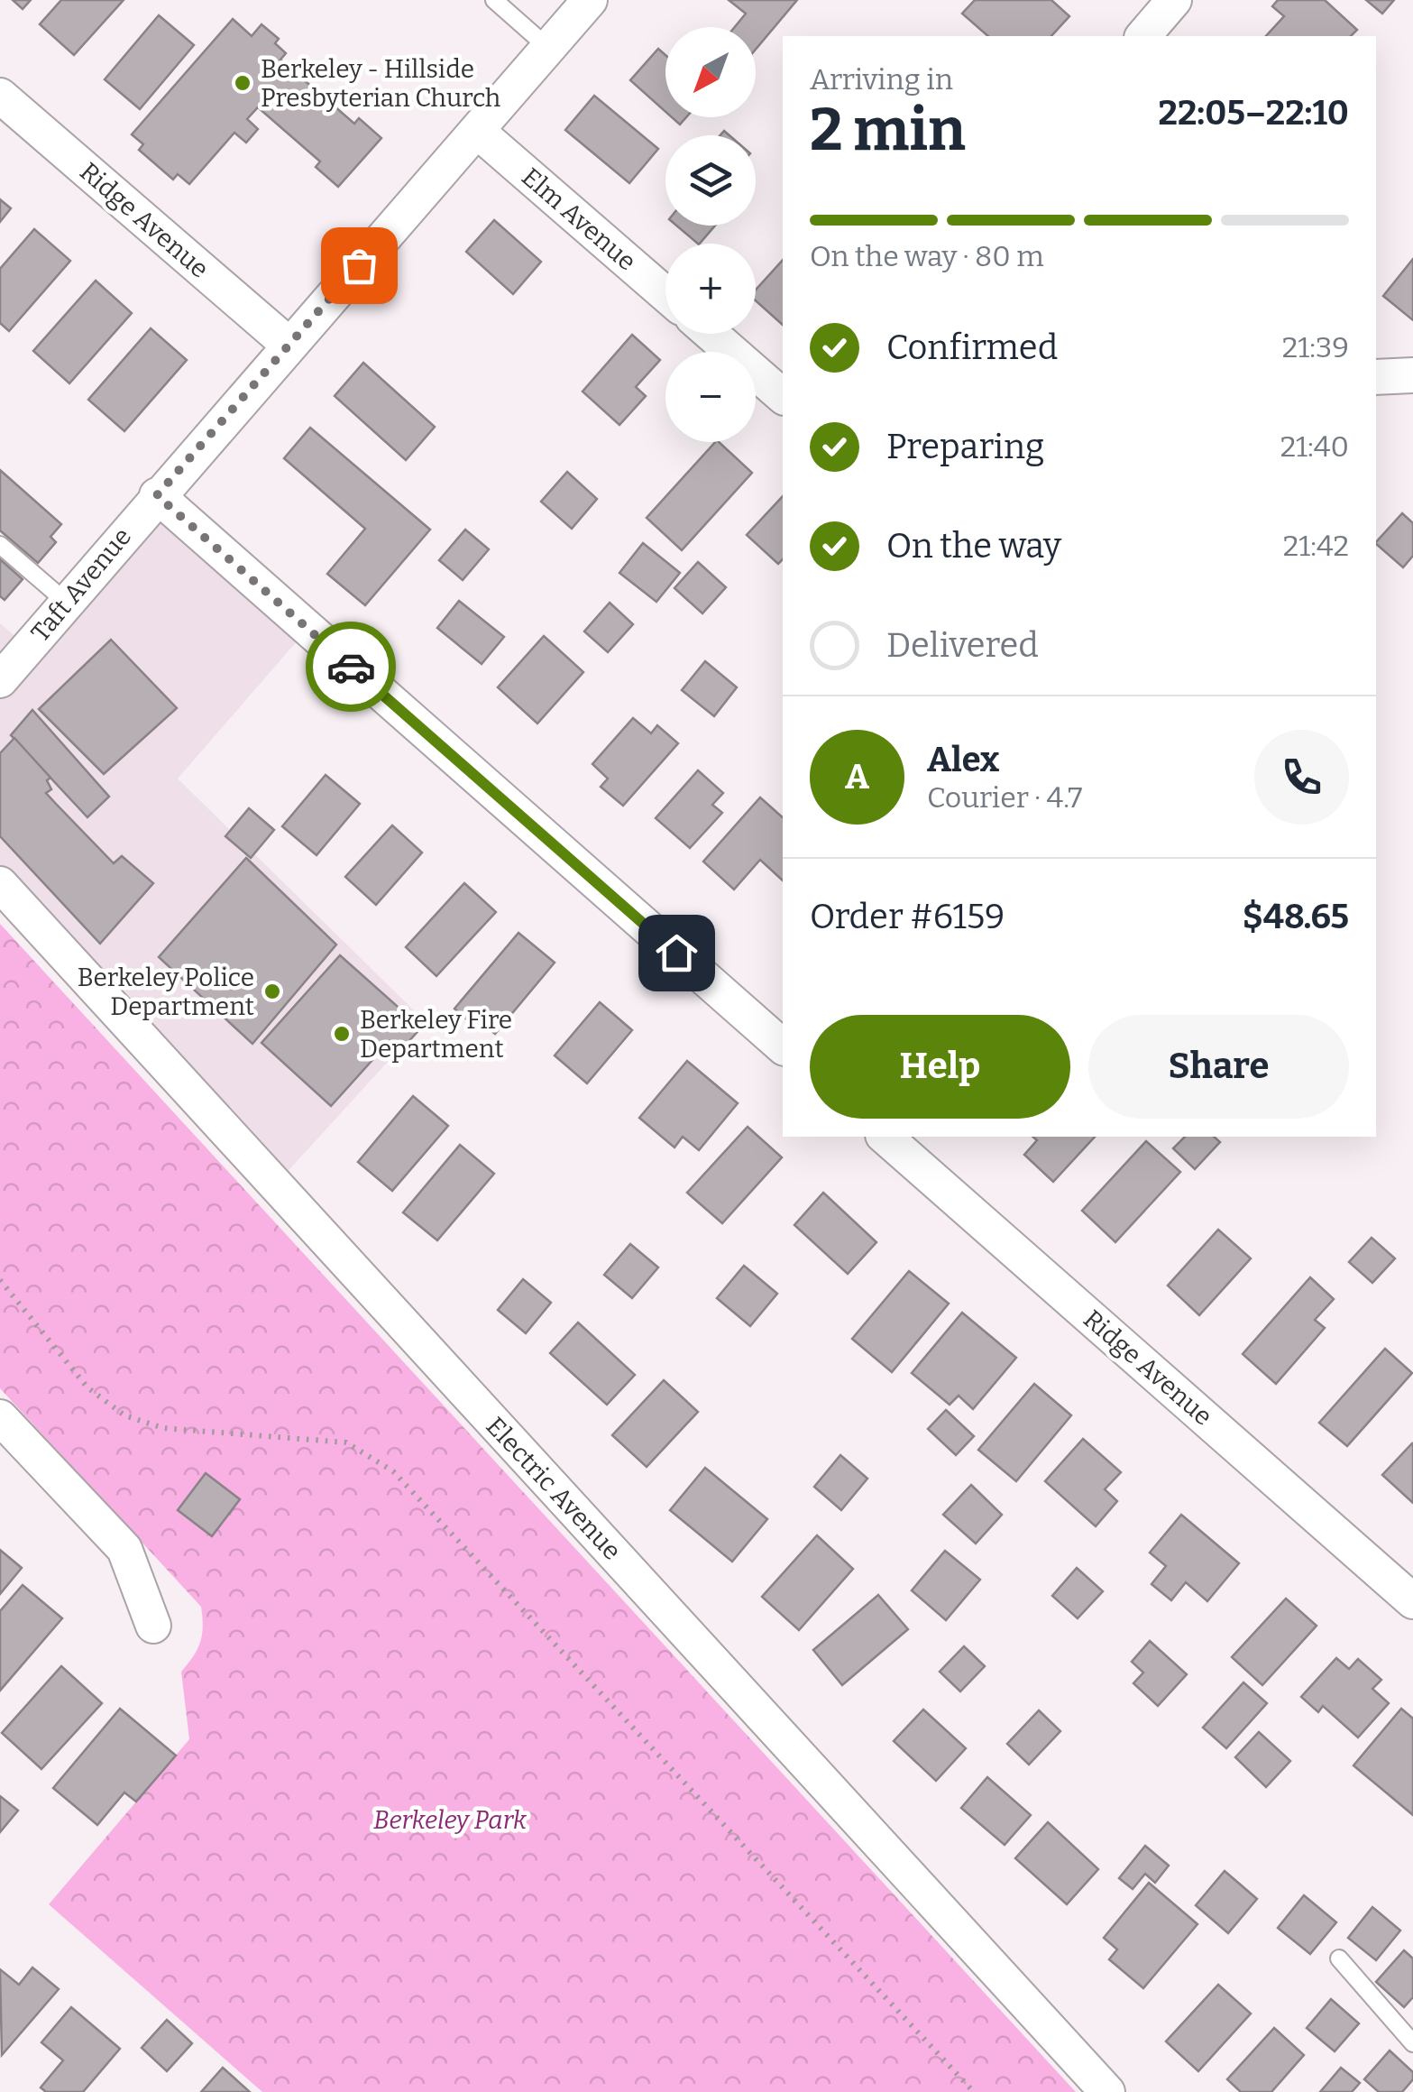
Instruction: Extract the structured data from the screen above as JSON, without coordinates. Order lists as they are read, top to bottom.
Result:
{
  "streets": {
    "street": [
      "Elm Avenue",
      "Ridge Avenue",
      "Taft Avenue",
      "Electric Avenue"
    ]
  },
  "crossings": [
    ["Elm Avenue", "Taft Avenue"],
    ["Ridge Avenue", "Taft Avenue"]
  ],
  "parks": ["Berkeley Park"],
  "places": ["Berkeley - Hillside Presbyterian Church", "Berkeley Police Department", "Berkeley Fire Department"],
  "north": "bottom left",
  "page": {
    "map_buttons": ["+", "−"],
    "heading": ["2 min", "Arriving in", "22:05–22:10"],
    "panel": [
      "Alex",
      "Courier · 4.7",
      "Order #6159",
      "$48.65"
    ],
    "bar": "On the way · 80 m",
    "list": [
      ["Confirmed", "21:39"],
      ["Preparing", "21:40"],
      ["On the way", "21:42"],
      "Delivered"
    ],
    "round": "A",
    "buttons": ["Help", "Share"]
  }
}
